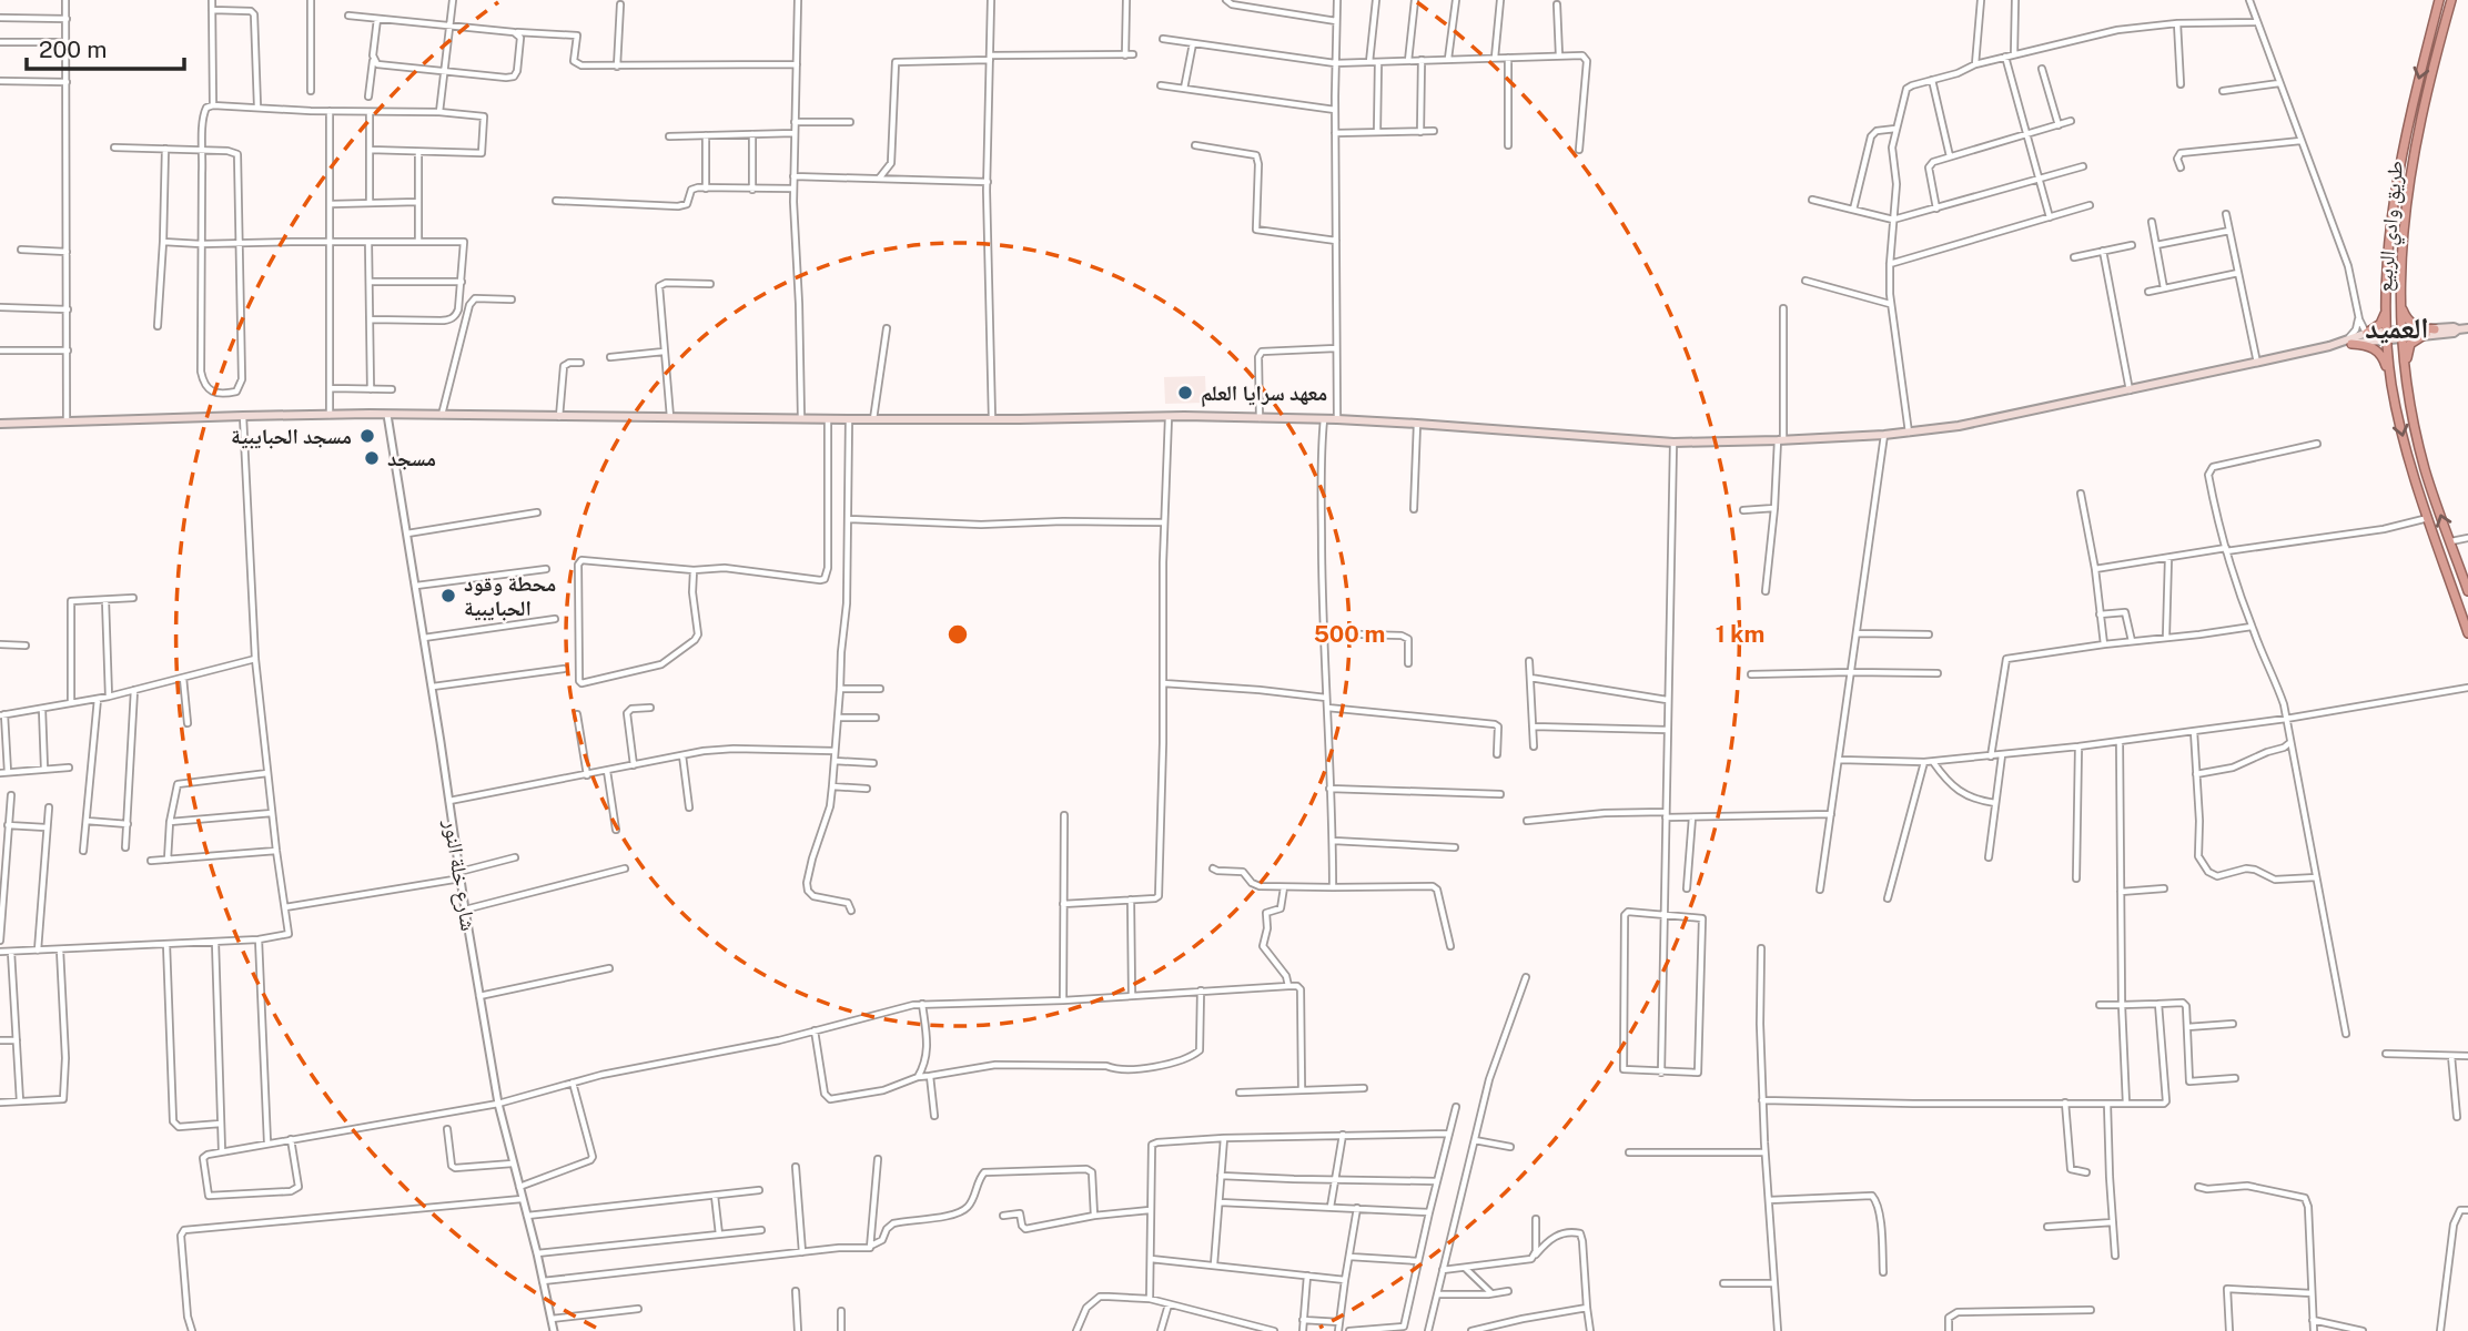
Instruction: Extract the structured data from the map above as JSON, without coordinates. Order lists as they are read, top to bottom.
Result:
{
  "streets": {
    "highway": ["طريق وادي الربيع"],
    "street": ["شارع خلة النور"]
  },
  "districts": ["العميد"],
  "places": [
    "معهد سرايا العلم",
    "مسجد الحبايبية",
    "مسجد",
    "محطة وقود الحبايبية"
  ],
  "scale_bar": "200 m",
  "rings": ["500 m", "1 km"]
}
